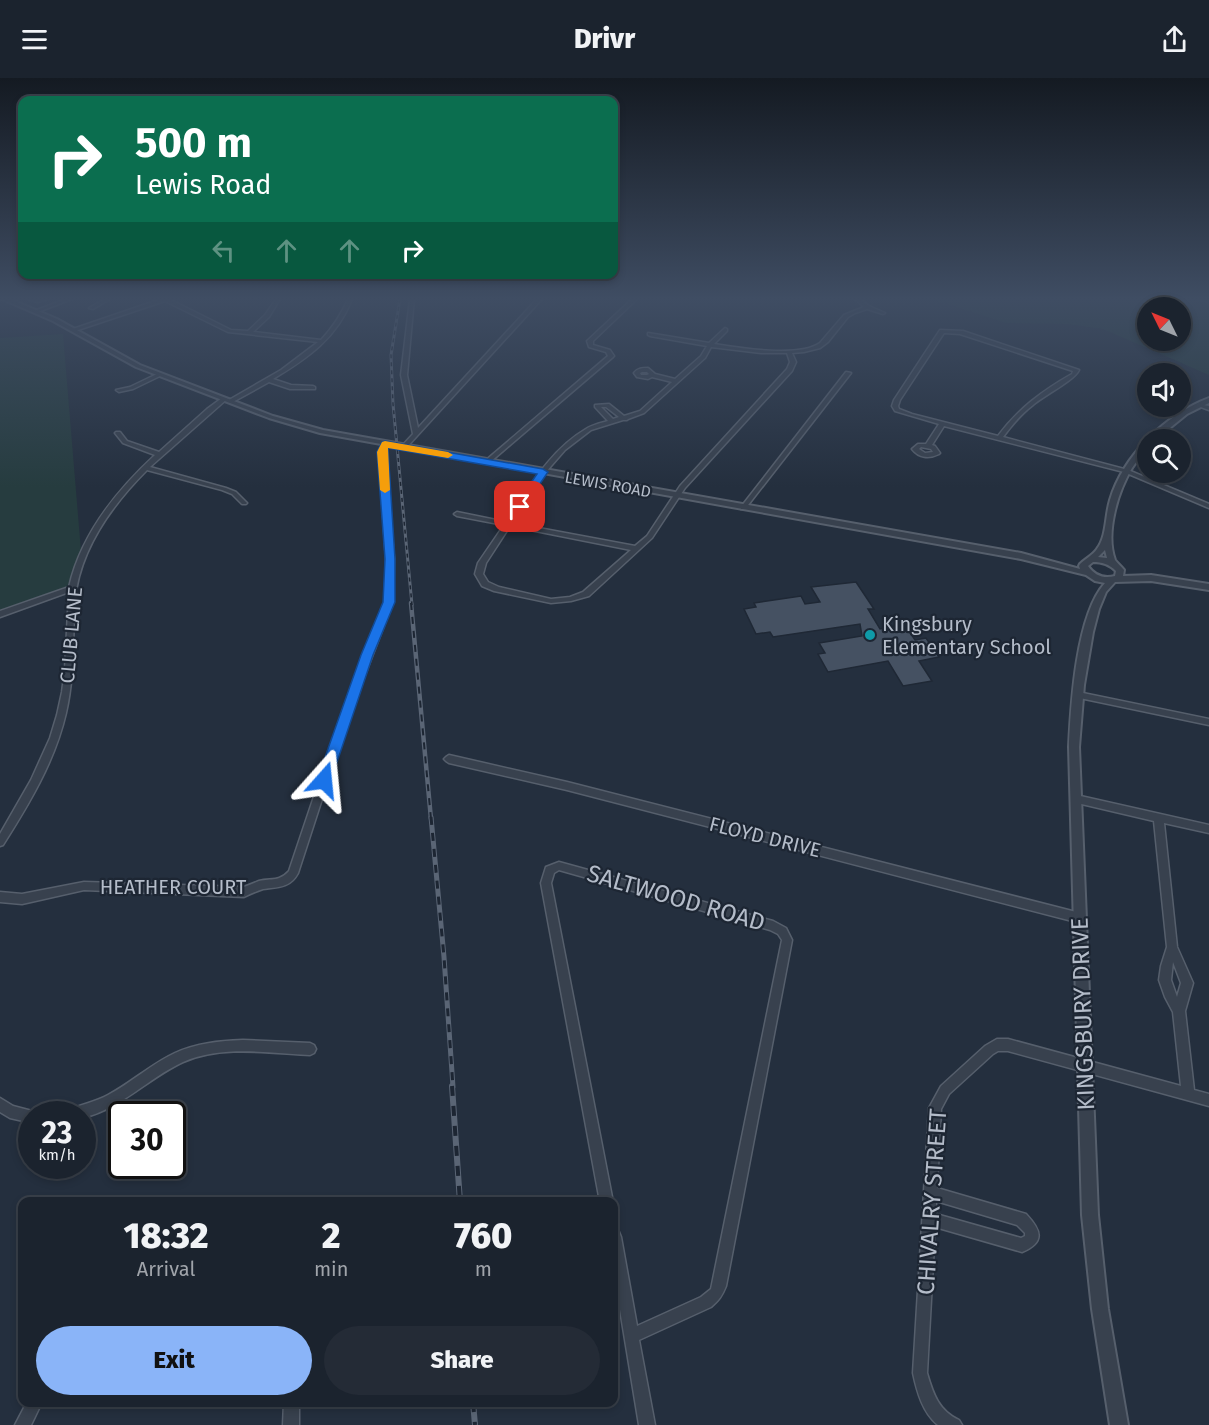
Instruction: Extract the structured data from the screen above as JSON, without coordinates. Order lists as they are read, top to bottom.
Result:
{
  "streets": {
    "street": [
      "LEWIS ROAD",
      "CLUB LANE",
      "FLOYD DRIVE",
      "HEATHER COURT",
      "SALTWOOD ROAD",
      "KINGSBURY DRIVE",
      "CHIVALRY STREET"
    ]
  },
  "crossings": [
    ["LEWIS ROAD", "CLUB LANE"],
    ["LEWIS ROAD", "HEATHER COURT"],
    ["LEWIS ROAD", "KINGSBURY DRIVE"],
    ["FLOYD DRIVE", "KINGSBURY DRIVE"],
    ["KINGSBURY DRIVE", "CHIVALRY STREET"]
  ],
  "places": ["Kingsbury Elementary School"],
  "north": "top left",
  "page": {
    "header": "Drivr",
    "turn": ["500 m", "Lewis Road"],
    "speed": "23 km/h",
    "limit": "30",
    "eta": [
      "18:32",
      "Arrival",
      "2",
      "min",
      "760",
      "m"
    ],
    "buttons": ["Exit", "Share"]
  }
}
